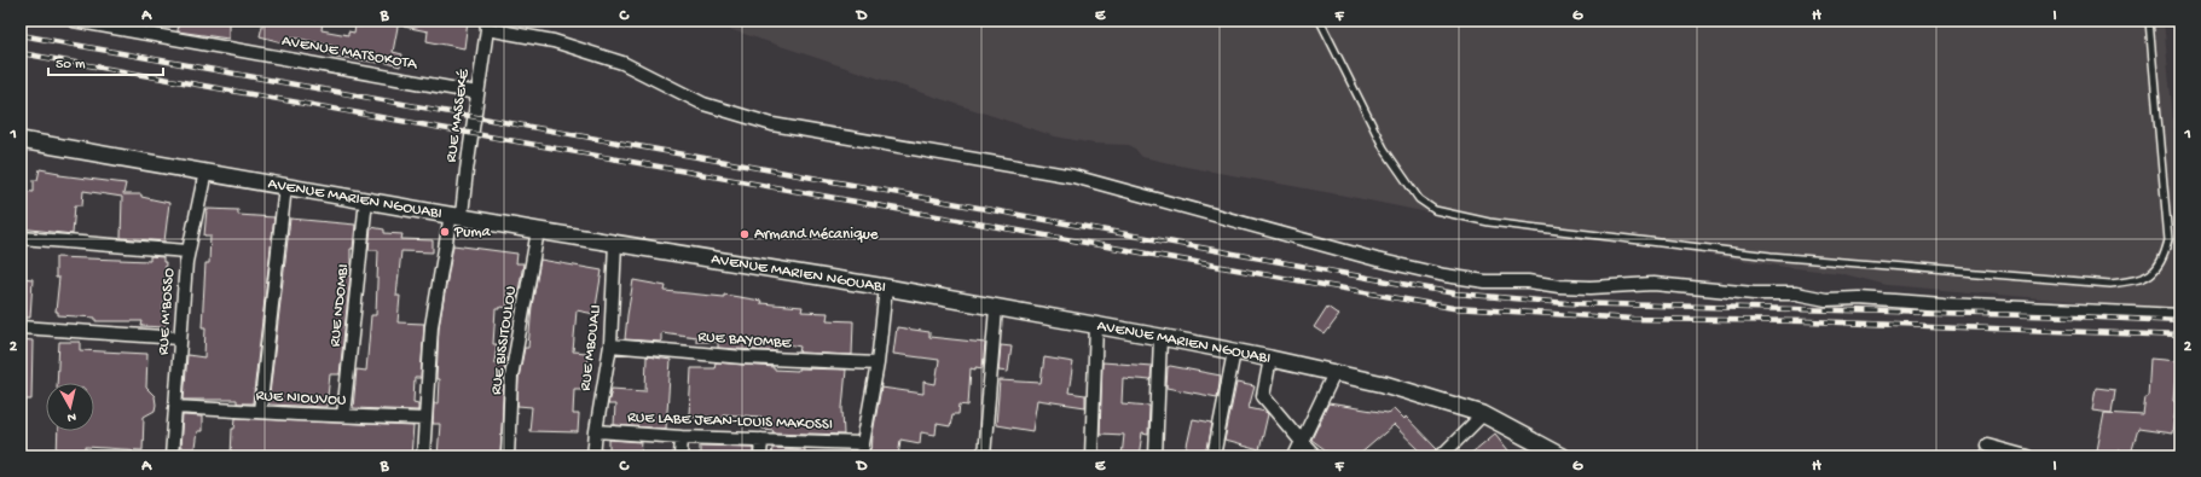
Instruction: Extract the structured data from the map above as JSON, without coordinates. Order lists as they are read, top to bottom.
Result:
{
  "streets": {
    "street": [
      "AVENUE MATSOKOTA",
      "RUE MASSEKÉ",
      "AVENUE MARIEN NGOUABI",
      "RUE NDOMBI",
      "RUE M'BOSSO",
      "RUE BISSITOULOU",
      "RUE BAYOMBE",
      "RUE MBOUALI",
      "RUE NIOUVOU",
      "RUE LABE JEAN-LOUIS MAKOSSI"
    ]
  },
  "crossings": [
    ["AVENUE MATSOKOTA", "RUE MASSEKÉ"],
    ["RUE MASSEKÉ", "AVENUE MARIEN NGOUABI"],
    ["RUE MASSEKÉ", "RUE NIOUVOU"],
    ["AVENUE MARIEN NGOUABI", "RUE NDOMBI"],
    ["AVENUE MARIEN NGOUABI", "RUE M'BOSSO"],
    ["AVENUE MARIEN NGOUABI", "RUE BISSITOULOU"],
    ["AVENUE MARIEN NGOUABI", "RUE MBOUALI"],
    ["RUE NDOMBI", "RUE NIOUVOU"],
    ["RUE M'BOSSO", "RUE NIOUVOU"],
    ["RUE BAYOMBE", "RUE MBOUALI"],
    ["RUE MBOUALI", "RUE LABE JEAN-LOUIS MAKOSSI"]
  ],
  "places": ["Puma", "Armand Mécanique"],
  "scale_bar": "50 m",
  "north": "bottom",
  "grid": {
    "columns": [
      "A",
      "B",
      "C",
      "D",
      "E",
      "F",
      "G",
      "H",
      "I"
    ],
    "rows": ["1", "2"]
  }
}
